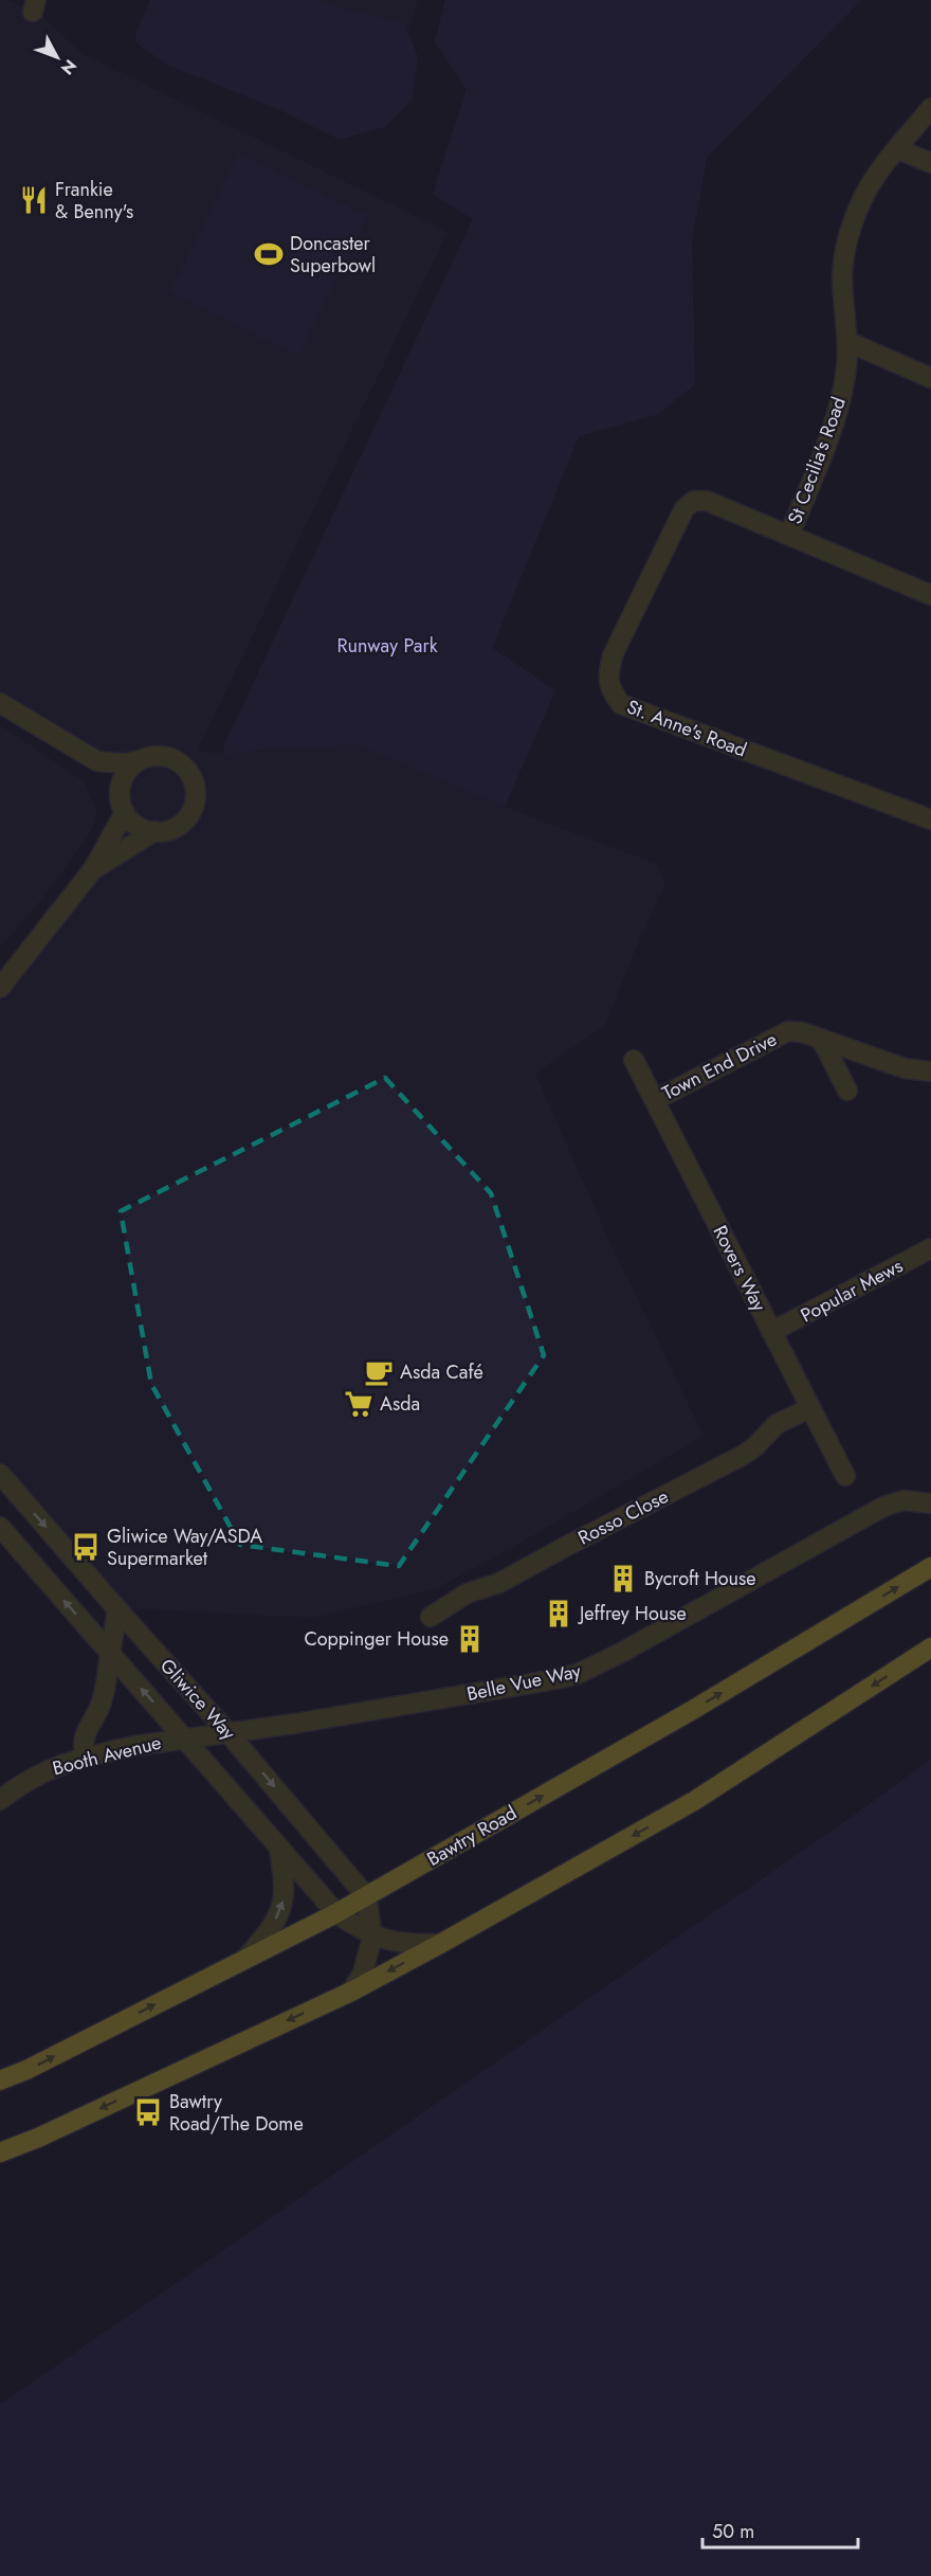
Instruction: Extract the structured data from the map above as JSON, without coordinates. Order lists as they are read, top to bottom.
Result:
{
  "streets": {
    "highway": ["Bawtry Road"],
    "street": [
      "St Cecilia's Road",
      "St. Anne's Road",
      "Town End Drive",
      "Rovers Way",
      "Popular Mews",
      "Rosso Close",
      "Belle Vue Way",
      "Gliwice Way",
      "Booth Avenue"
    ]
  },
  "crossings": [
    ["St Cecilia's Road", "St. Anne's Road"],
    ["Town End Drive", "Rovers Way"],
    ["Rovers Way", "Popular Mews"],
    ["Rovers Way", "Rosso Close"],
    ["Belle Vue Way", "Gliwice Way"],
    ["Belle Vue Way", "Booth Avenue"],
    ["Gliwice Way", "Booth Avenue"],
    ["Gliwice Way", "Bawtry Road"]
  ],
  "parks": ["Runway Park"],
  "places": {
    "restaurant": ["Frankie & Benny's"],
    "sports": ["Doncaster Superbowl"],
    "cafe": ["Asda Café"],
    "supermarket": ["Asda"],
    "bus stop": ["Gliwice Way/ASDA Supermarket", "Bawtry Road/The Dome"],
    "building": ["Bycroft House", "Jeffrey House", "Coppinger House"]
  },
  "scale_bar": "50 m",
  "north": "bottom right"
}
